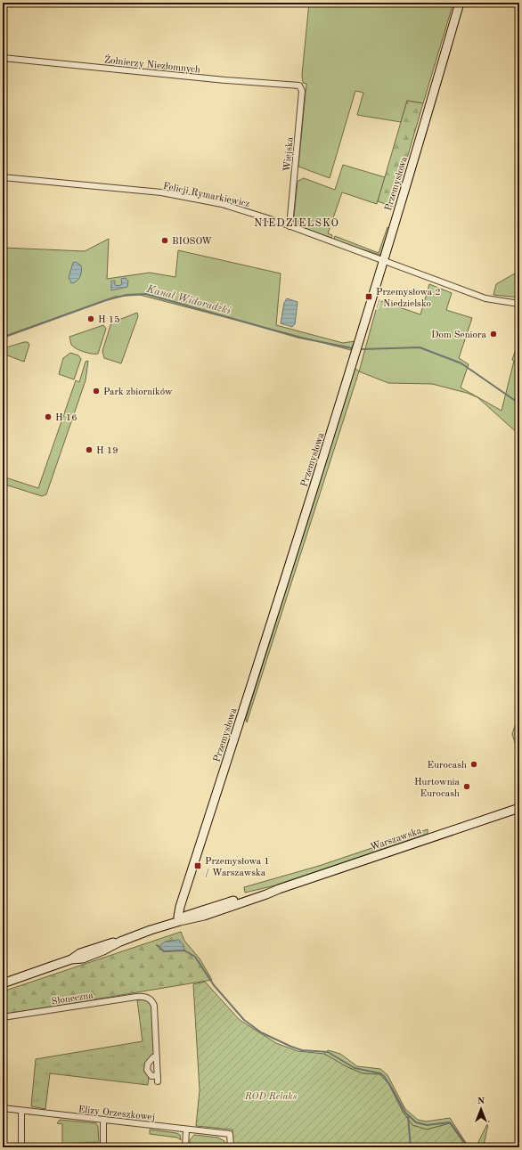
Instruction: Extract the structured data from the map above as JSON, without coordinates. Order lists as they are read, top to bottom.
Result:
{
  "streets": {
    "street": [
      "Żołnierzy Niezłomnych",
      "Wiejska",
      "Przemysłowa",
      "Felicji Rymarkiewicz",
      "Warszawska",
      "Słoneczna",
      "Elizy Orzeszkowej"
    ]
  },
  "crossings": [
    ["Żołnierzy Niezłomnych", "Wiejska"],
    ["Wiejska", "Felicji Rymarkiewicz"],
    ["Przemysłowa", "Felicji Rymarkiewicz"],
    ["Przemysłowa", "Warszawska"]
  ],
  "districts": ["NIEDZIELSKO"],
  "water": ["Kanał Widoradzki"],
  "parks": ["ROD Relaks"],
  "places": {
    "other": [
      "BIOSOW",
      "H 15",
      "Dom Seniora",
      "Park zbiorników",
      "H 16",
      "H 19",
      "Eurocash",
      "Hurtownia Eurocash"
    ],
    "transit": ["Przemysłowa 2 / Niedzielsko", "Przemysłowa 1 / Warszawska"]
  },
  "north": "top"
}
